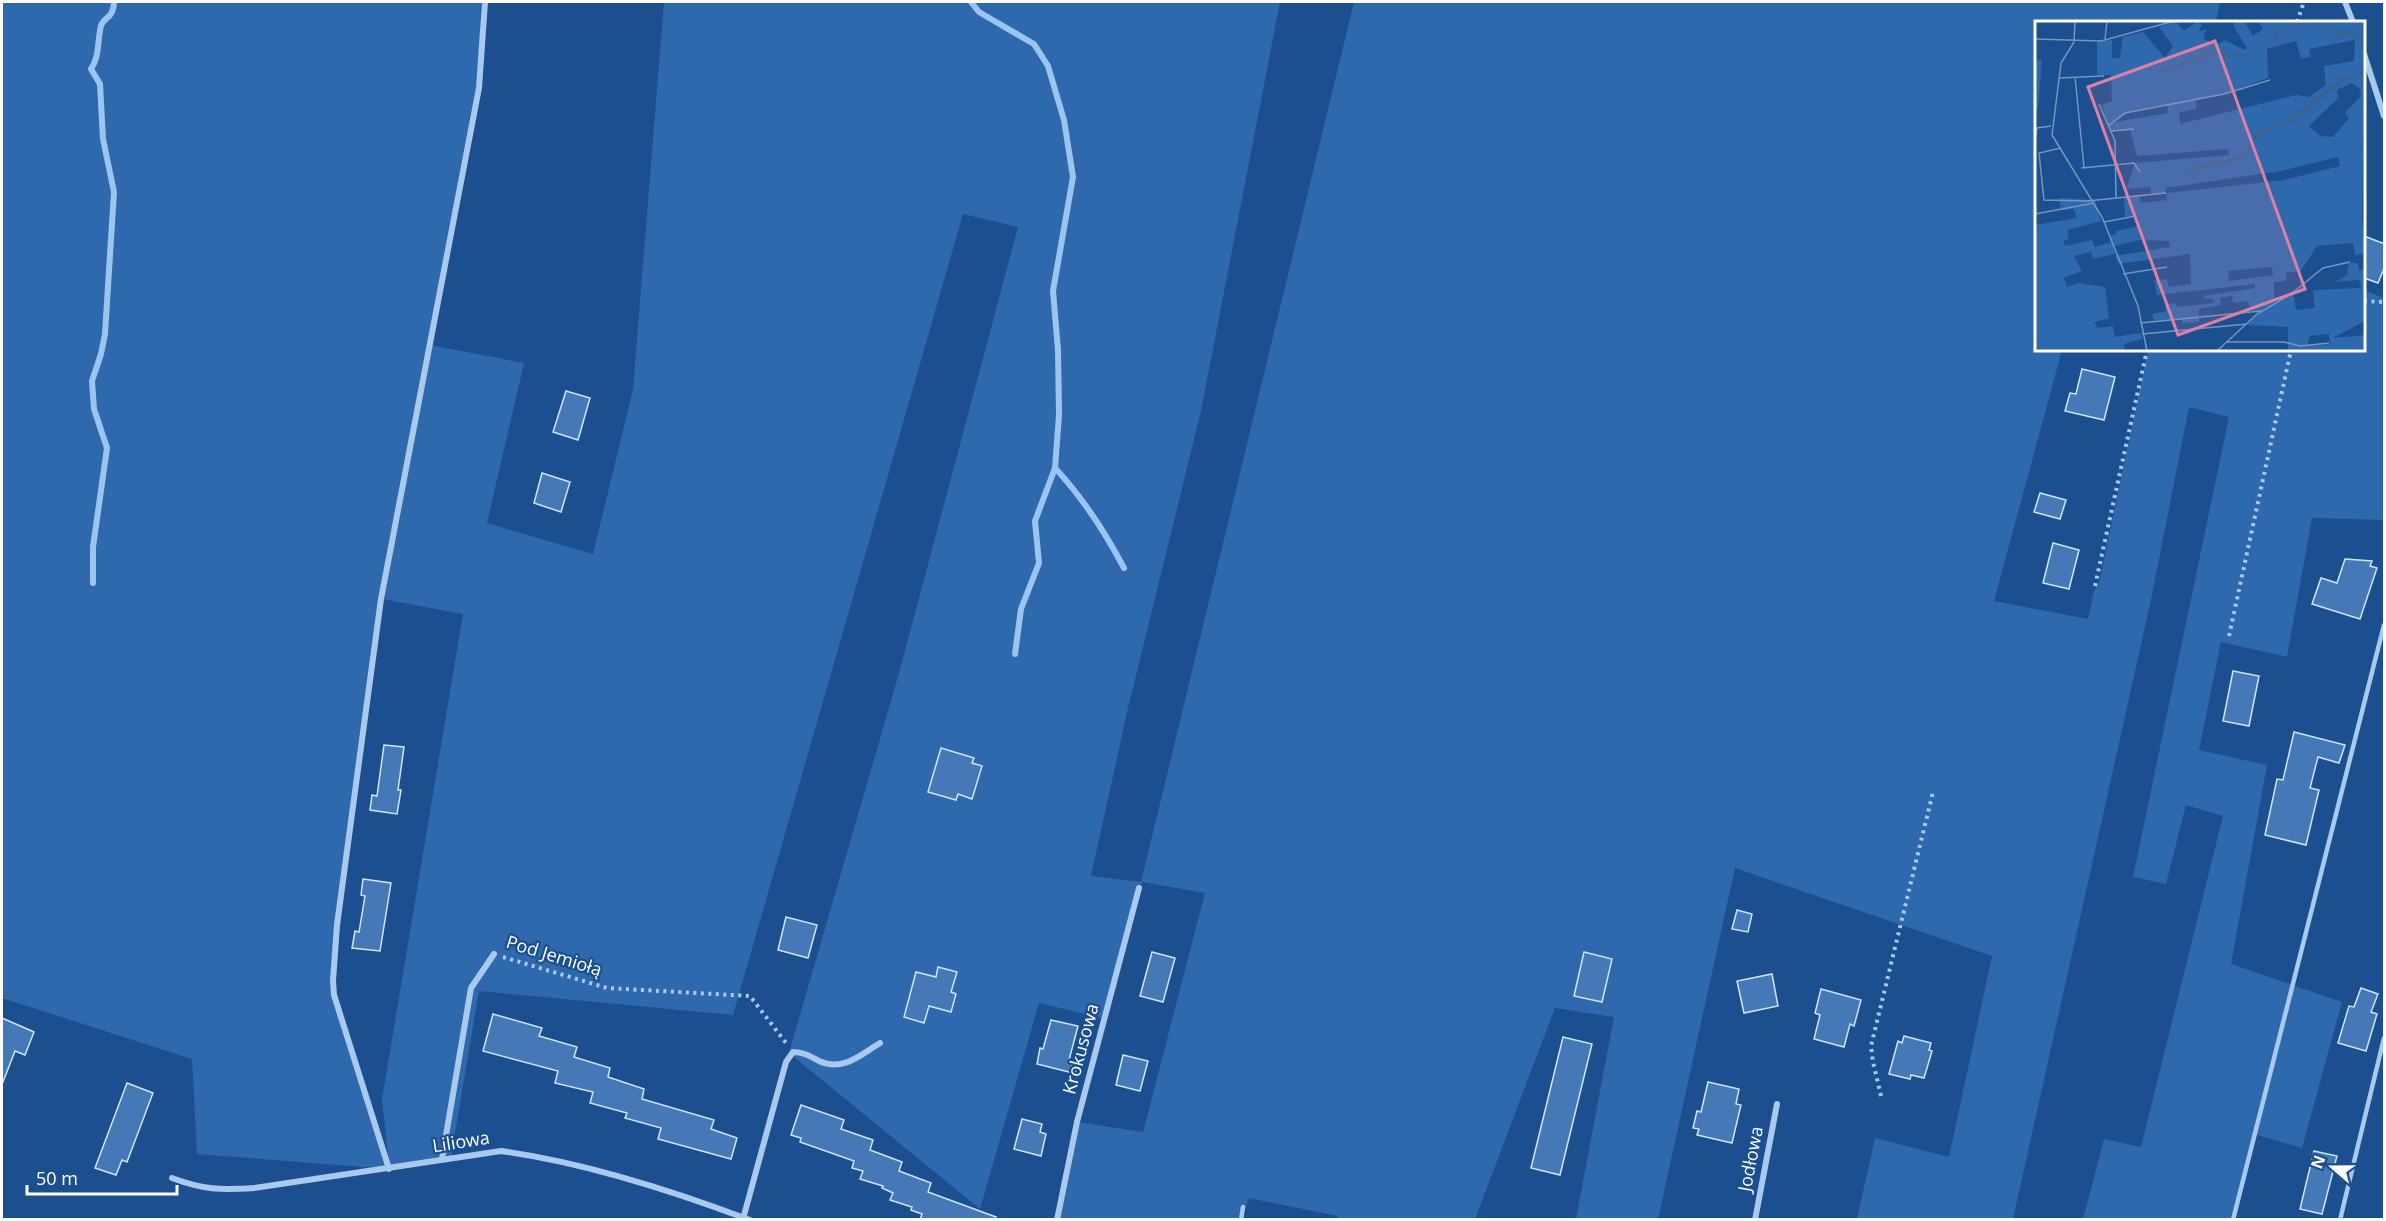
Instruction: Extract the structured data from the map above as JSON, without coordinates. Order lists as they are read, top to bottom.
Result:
{
  "streets": {
    "street": [
      "Pod Jemiołą",
      "Krokusowa",
      "Liliowa",
      "Jodłowa"
    ]
  },
  "crossings": [
    ["Pod Jemiołą", "Liliowa"]
  ],
  "scale_bar": "50 m",
  "north": "left"
}
